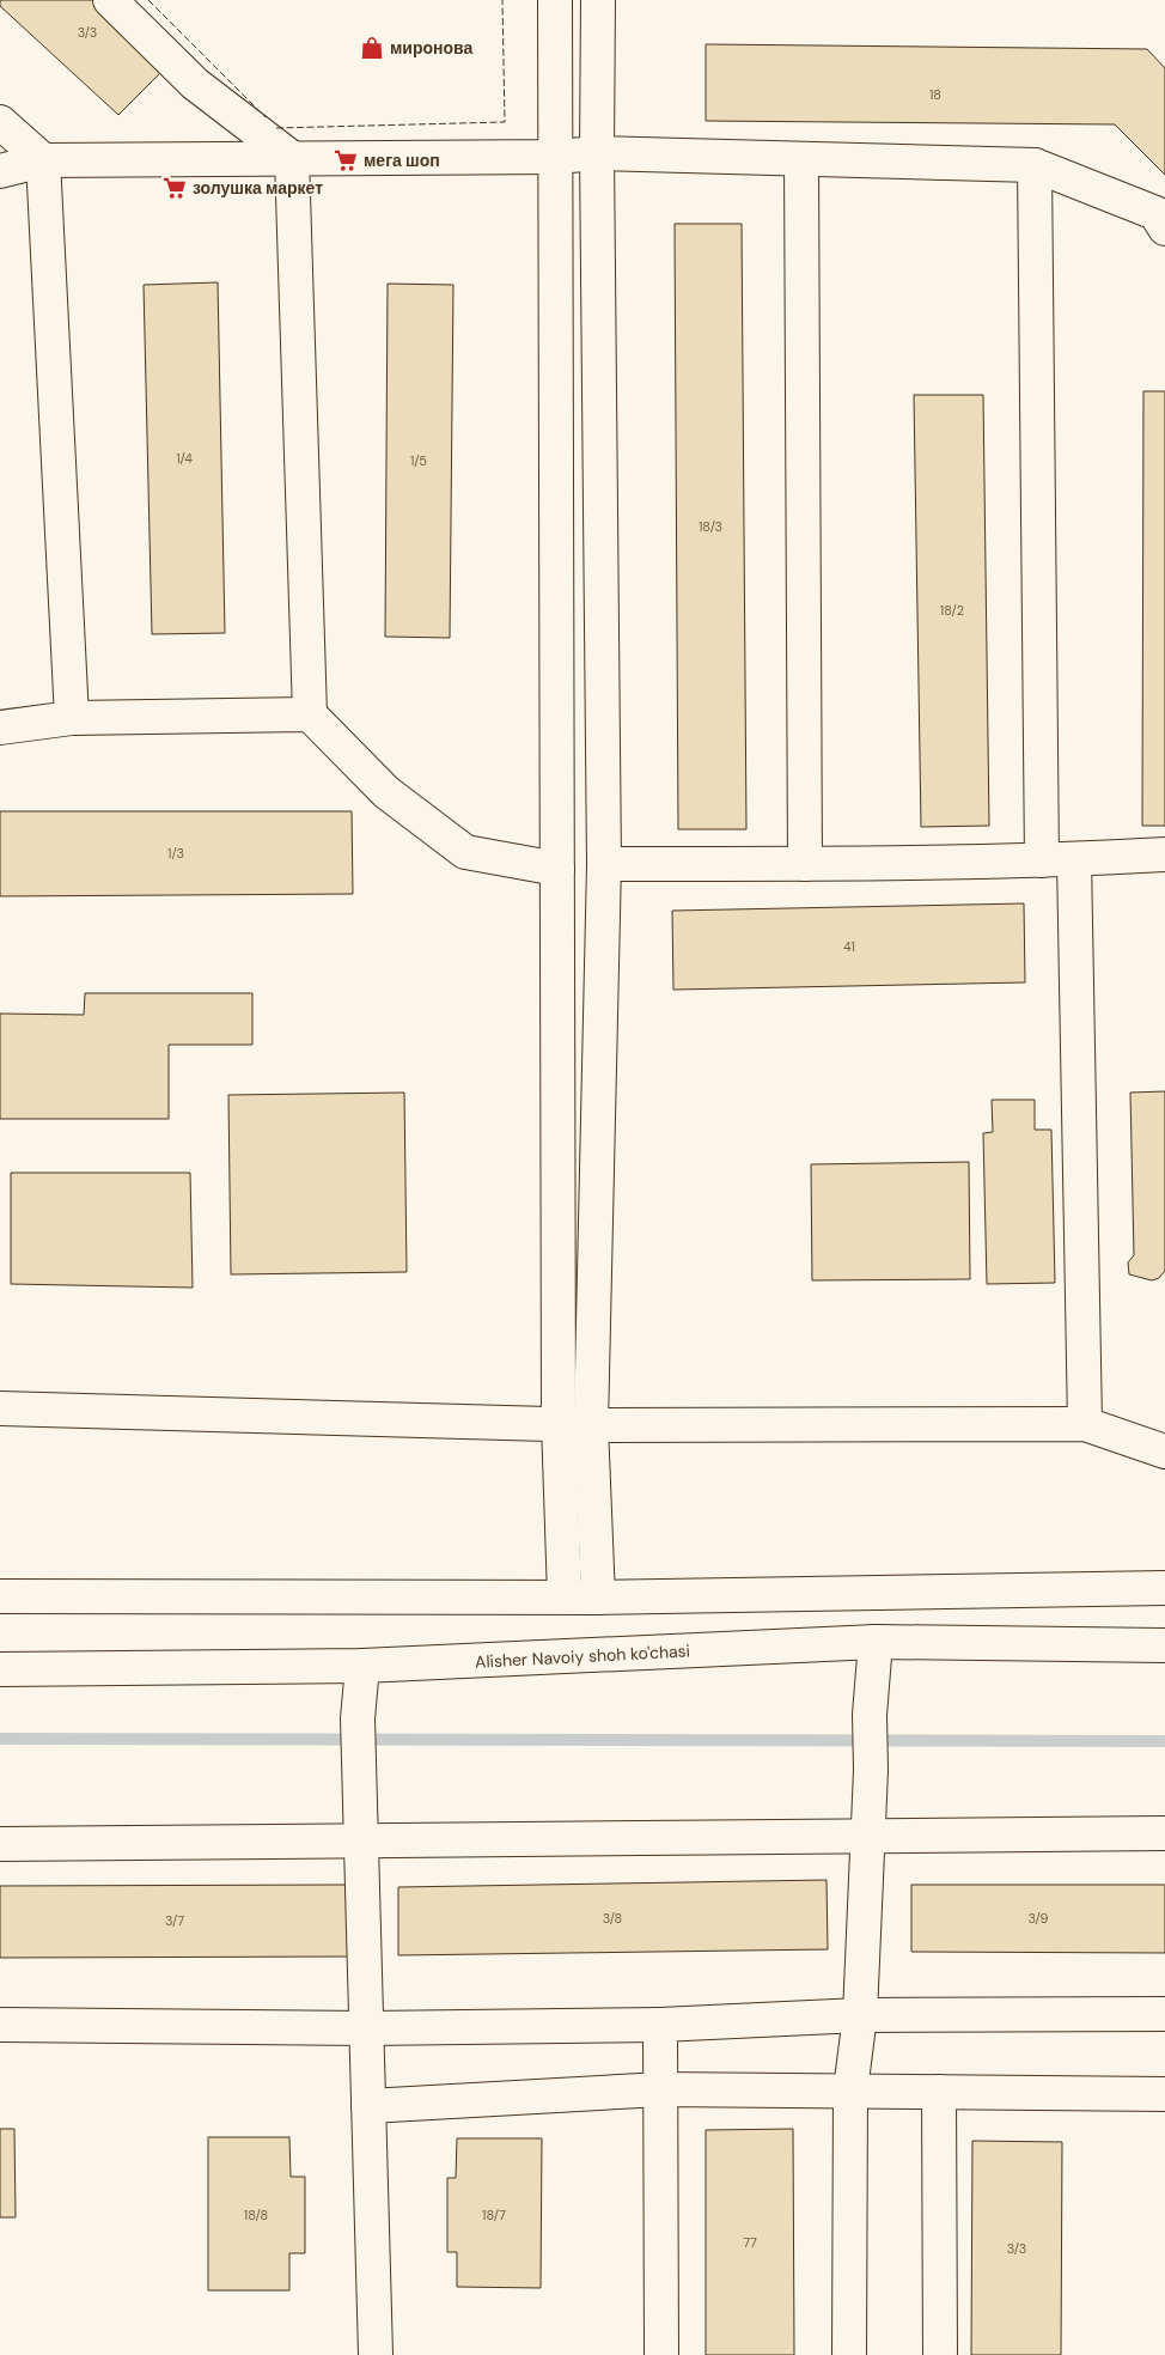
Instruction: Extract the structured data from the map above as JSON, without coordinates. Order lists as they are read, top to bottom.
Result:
{
  "streets": {
    "street": ["Alisher Navoiy shoh ko'chasi"]
  },
  "places": {
    "shop": ["миронова"],
    "supermarket": ["мега шоп", "золушка маркет"]
  },
  "house_numbers": [
    "3/3",
    "18",
    "1/4",
    "1/5",
    "18/3",
    "18/2",
    "1/3",
    "41",
    "3/8",
    "3/9",
    "3/7",
    "18/8",
    "18/7",
    "77",
    "3/3"
  ]
}
